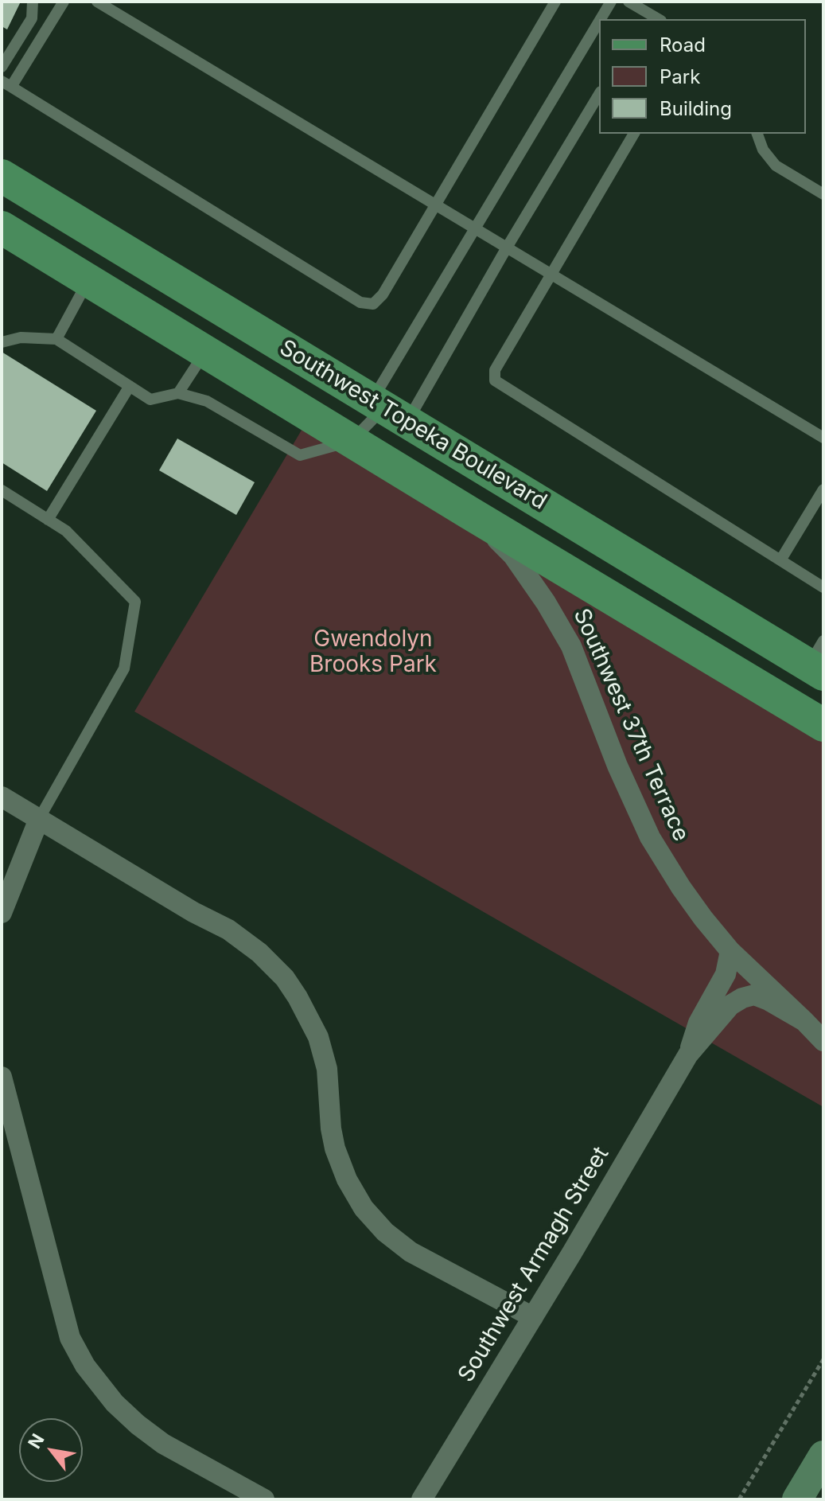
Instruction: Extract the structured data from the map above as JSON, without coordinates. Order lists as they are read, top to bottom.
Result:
{
  "streets": {
    "main road": ["Southwest Topeka Boulevard"],
    "street": ["Southwest 37th Terrace", "Southwest Armagh Street"]
  },
  "crossings": [
    ["Southwest Topeka Boulevard", "Southwest 37th Terrace"],
    ["Southwest 37th Terrace", "Southwest Armagh Street"]
  ],
  "parks": ["Gwendolyn Brooks Park"],
  "legend": ["Road", "Park", "Building"],
  "north": "top left"
}
